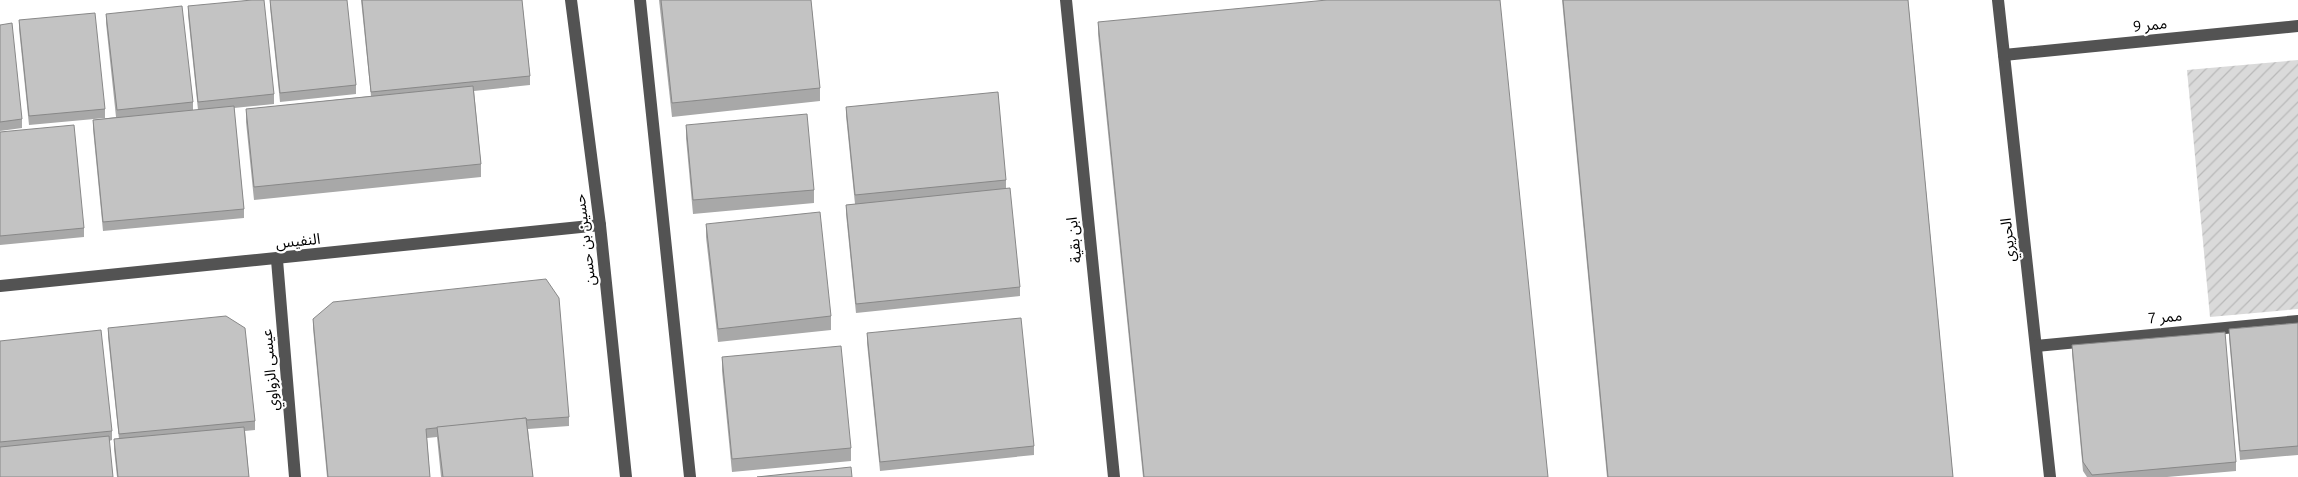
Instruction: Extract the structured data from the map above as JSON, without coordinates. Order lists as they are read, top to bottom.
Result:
{
  "streets": {
    "street": [
      "ممر 9",
      "حسين بن حسن",
      "ابن بقية",
      "الحريري",
      "النفيس",
      "ممر 7",
      "عيسى الزواوي"
    ]
  },
  "crossings": [
    ["ممر 9", "الحريري"],
    ["حسين بن حسن", "النفيس"],
    ["الحريري", "ممر 7"],
    ["النفيس", "عيسى الزواوي"]
  ]
}
